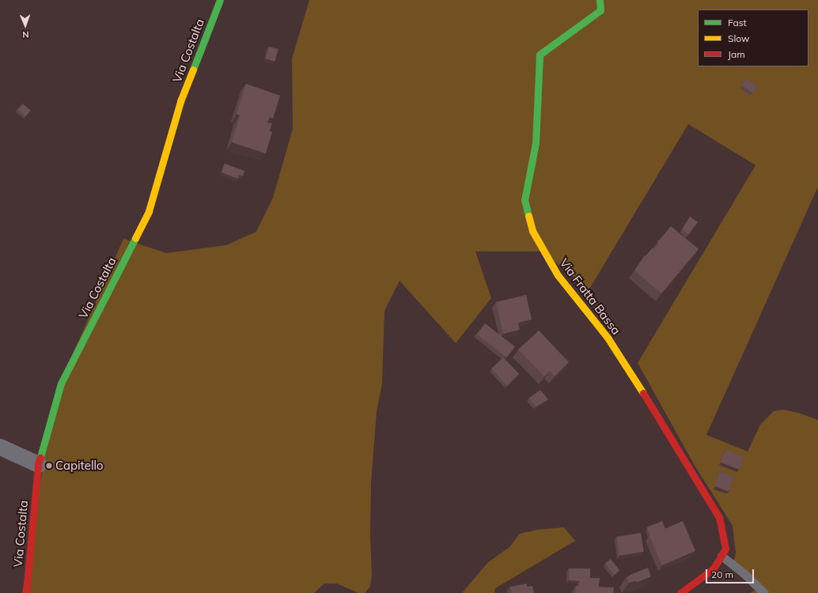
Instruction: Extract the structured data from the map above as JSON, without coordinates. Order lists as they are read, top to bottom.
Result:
{
  "streets": {
    "street": ["Via Costalta", "Via Fratta Bassa"]
  },
  "places": ["Capitello"],
  "legend": ["Fast", "Slow", "Jam"],
  "scale_bar": "20 m",
  "north": "bottom"
}
